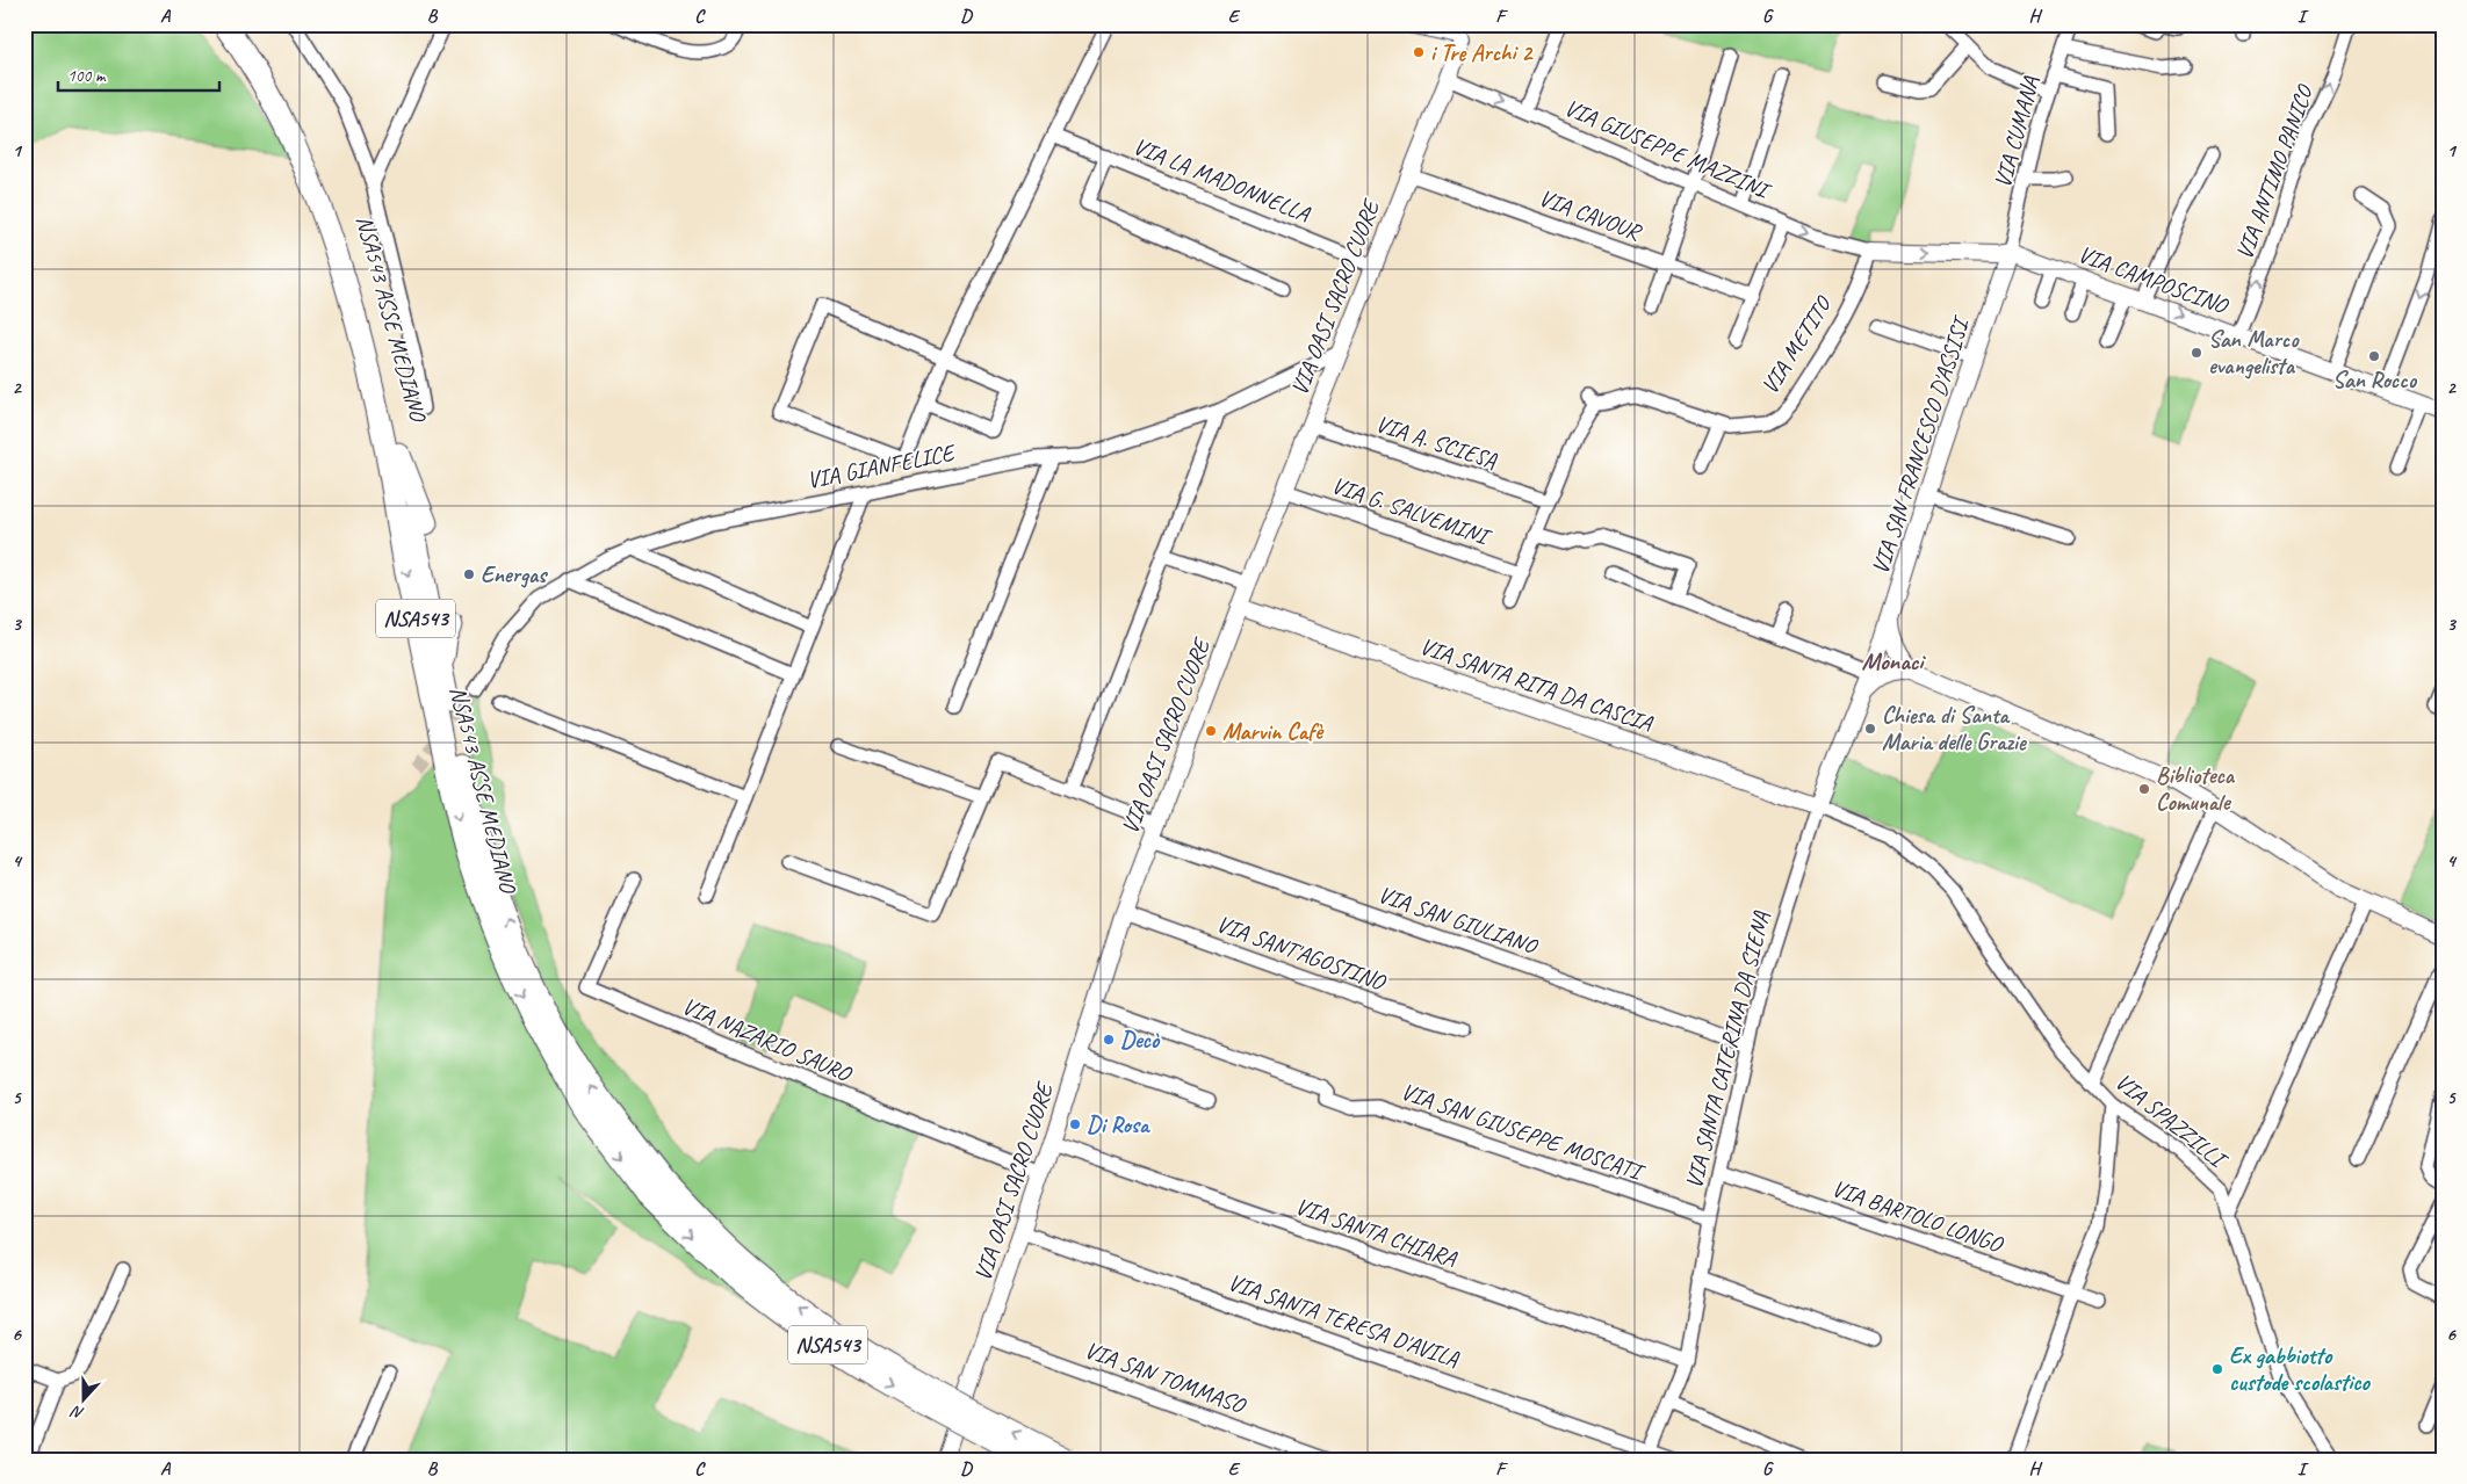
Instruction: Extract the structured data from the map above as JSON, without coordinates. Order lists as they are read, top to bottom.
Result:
{
  "streets": {
    "highway": ["NSA543 ASSE MEDIANO", "NSA543"],
    "street": [
      "VIA CUMANA",
      "VIA GIUSEPPE MAZZINI",
      "VIA ANTIMO PANICO",
      "VIA LA MADONNELLA",
      "VIA CAVOUR",
      "VIA CAMPOSCINO",
      "VIA OASI SACRO CUORE",
      "VIA METITO",
      "VIA A. SCIESA",
      "VIA SAN FRANCESCO D'ASSISI",
      "VIA GIANFELICE",
      "VIA G. SALVEMINI",
      "VIA SANTA RITA DA CASCIA",
      "VIA SAN GIULIANO",
      "VIA SANT'AGOSTINO",
      "VIA NAZARIO SAURO",
      "VIA SANTA CATERINA DA SIENA",
      "VIA SPAZZILLI",
      "VIA SAN GIUSEPPE MOSCATI",
      "VIA BARTOLO LONGO",
      "VIA SANTA CHIARA",
      "VIA SANTA TERESA D'AVILA",
      "VIA SAN TOMMASO"
    ]
  },
  "crossings": [
    ["VIA CUMANA", "VIA CAMPOSCINO"],
    ["VIA CUMANA", "VIA SAN FRANCESCO D'ASSISI"],
    ["VIA GIUSEPPE MAZZINI", "VIA OASI SACRO CUORE"],
    ["VIA GIUSEPPE MAZZINI", "VIA METITO"],
    ["VIA ANTIMO PANICO", "VIA CAMPOSCINO"],
    ["VIA LA MADONNELLA", "VIA OASI SACRO CUORE"],
    ["VIA CAVOUR", "VIA OASI SACRO CUORE"],
    ["VIA CAMPOSCINO", "VIA SAN FRANCESCO D'ASSISI"],
    ["VIA OASI SACRO CUORE", "VIA A. SCIESA"],
    ["VIA OASI SACRO CUORE", "VIA GIANFELICE"],
    ["VIA OASI SACRO CUORE", "VIA G. SALVEMINI"],
    ["VIA OASI SACRO CUORE", "VIA SANTA RITA DA CASCIA"],
    ["VIA OASI SACRO CUORE", "VIA SAN GIULIANO"],
    ["VIA OASI SACRO CUORE", "VIA SANT'AGOSTINO"],
    ["VIA OASI SACRO CUORE", "VIA NAZARIO SAURO"],
    ["VIA OASI SACRO CUORE", "VIA SAN GIUSEPPE MOSCATI"],
    ["VIA OASI SACRO CUORE", "VIA SANTA CHIARA"],
    ["VIA OASI SACRO CUORE", "VIA SANTA TERESA D'AVILA"],
    ["VIA OASI SACRO CUORE", "VIA SAN TOMMASO"],
    ["VIA METITO", "VIA A. SCIESA"],
    ["VIA METITO", "VIA G. SALVEMINI"],
    ["VIA SAN FRANCESCO D'ASSISI", "VIA SANTA CATERINA DA SIENA"],
    ["VIA SANTA RITA DA CASCIA", "VIA SANTA CATERINA DA SIENA"],
    ["VIA SANTA RITA DA CASCIA", "VIA SPAZZILLI"],
    ["VIA SAN GIULIANO", "VIA SANTA CATERINA DA SIENA"],
    ["VIA SANTA CATERINA DA SIENA", "VIA SPAZZILLI"],
    ["VIA SANTA CATERINA DA SIENA", "VIA SAN GIUSEPPE MOSCATI"],
    ["VIA SANTA CATERINA DA SIENA", "VIA BARTOLO LONGO"],
    ["VIA SANTA CATERINA DA SIENA", "VIA SANTA CHIARA"],
    ["VIA SANTA CATERINA DA SIENA", "VIA SANTA TERESA D'AVILA"]
  ],
  "one_way": ["VIA GIUSEPPE MAZZINI"],
  "districts": ["Monaci"],
  "places": [
    "i Tre Archi 2",
    "San Marco evangelista",
    "San Rocco",
    "Energas",
    "Chiesa di Santa Maria delle Grazie",
    "Marvin Cafè",
    "Biblioteca Comunale",
    "Decò",
    "Di Rosa",
    "Ex gabbiotto custode scolastico"
  ],
  "scale_bar": "100 m",
  "north": "bottom",
  "grid": {
    "columns": [
      "A",
      "B",
      "C",
      "D",
      "E",
      "F",
      "G",
      "H",
      "I"
    ],
    "rows": [
      "1",
      "2",
      "3",
      "4",
      "5",
      "6"
    ]
  }
}
